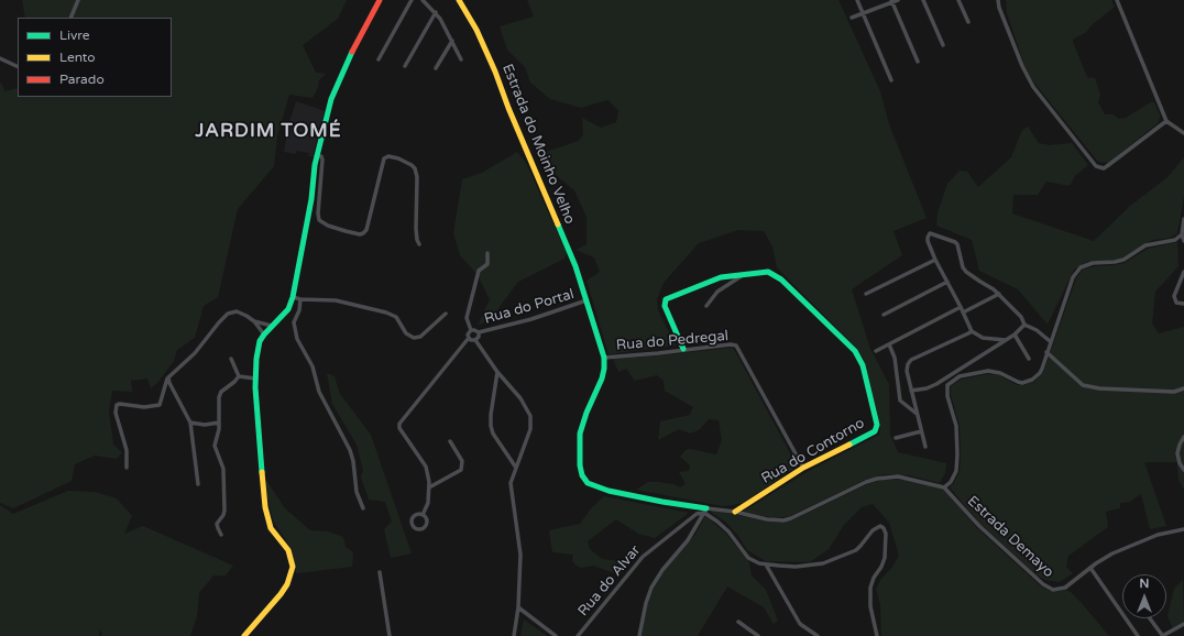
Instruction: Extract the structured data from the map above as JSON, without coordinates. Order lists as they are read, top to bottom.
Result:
{
  "streets": {
    "street": [
      "Estrada do Moinho Velho",
      "Rua do Portal",
      "Rua do Pedregal",
      "Rua do Contorno",
      "Estrada Demayo",
      "Rua do Alvar"
    ]
  },
  "crossings": [
    ["Estrada do Moinho Velho", "Rua do Portal"],
    ["Estrada do Moinho Velho", "Rua do Pedregal"],
    ["Rua do Pedregal", "Rua do Contorno"]
  ],
  "districts": ["JARDIM TOMÉ"],
  "legend": ["Livre", "Lento", "Parado"],
  "north": "top"
}
